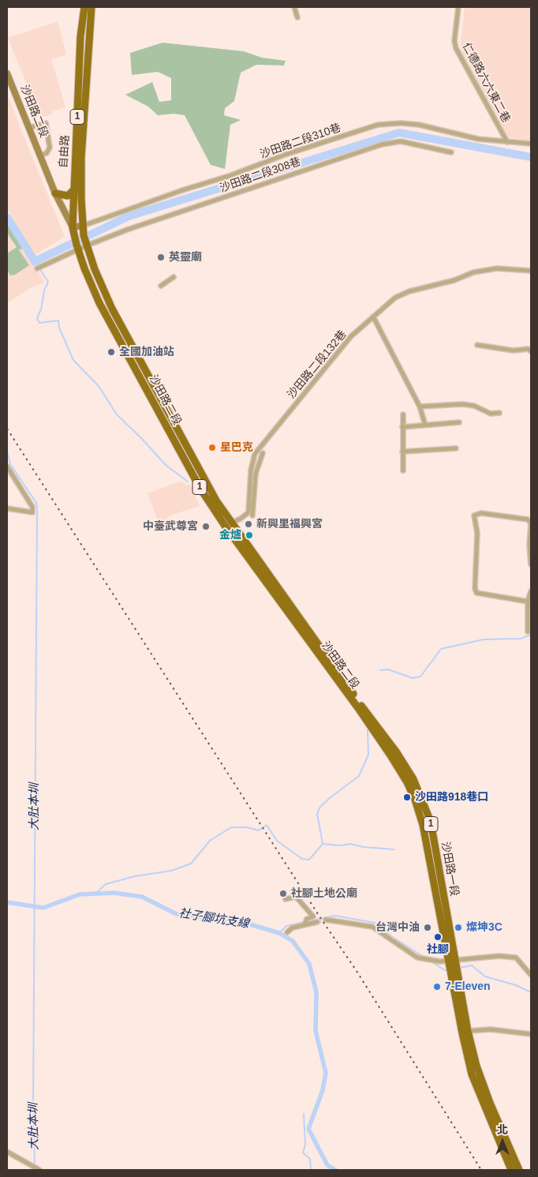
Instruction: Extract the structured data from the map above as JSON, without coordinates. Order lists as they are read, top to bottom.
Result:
{
  "streets": {
    "main road": [
      "沙田路二段",
      "1",
      "自由路",
      "沙田路一段"
    ],
    "street": [
      "仁德路六六東二巷",
      "沙田路二段310巷",
      "沙田路二段308巷",
      "沙田路二段132巷"
    ]
  },
  "crossings": [
    ["仁德路六六東二巷", "沙田路二段310巷"],
    ["沙田路二段", "沙田路二段310巷"],
    ["沙田路二段", "自由路"],
    ["沙田路二段", "沙田路二段308巷"],
    ["沙田路二段", "沙田路二段132巷"],
    ["沙田路二段", "沙田路一段"],
    ["1", "沙田路一段"],
    ["沙田路二段310巷", "自由路"]
  ],
  "water": ["大肚本圳", "社子腳坑支線"],
  "places": [
    "英靈廟",
    "全國加油站",
    "星巴克",
    "新興里福興宮",
    "中臺武尊宮",
    "金爐",
    "沙田路918巷口",
    "社腳土地公廟",
    "台灣中油",
    "燦坤3C",
    "社腳",
    "7-Eleven"
  ],
  "north": "top"
}
